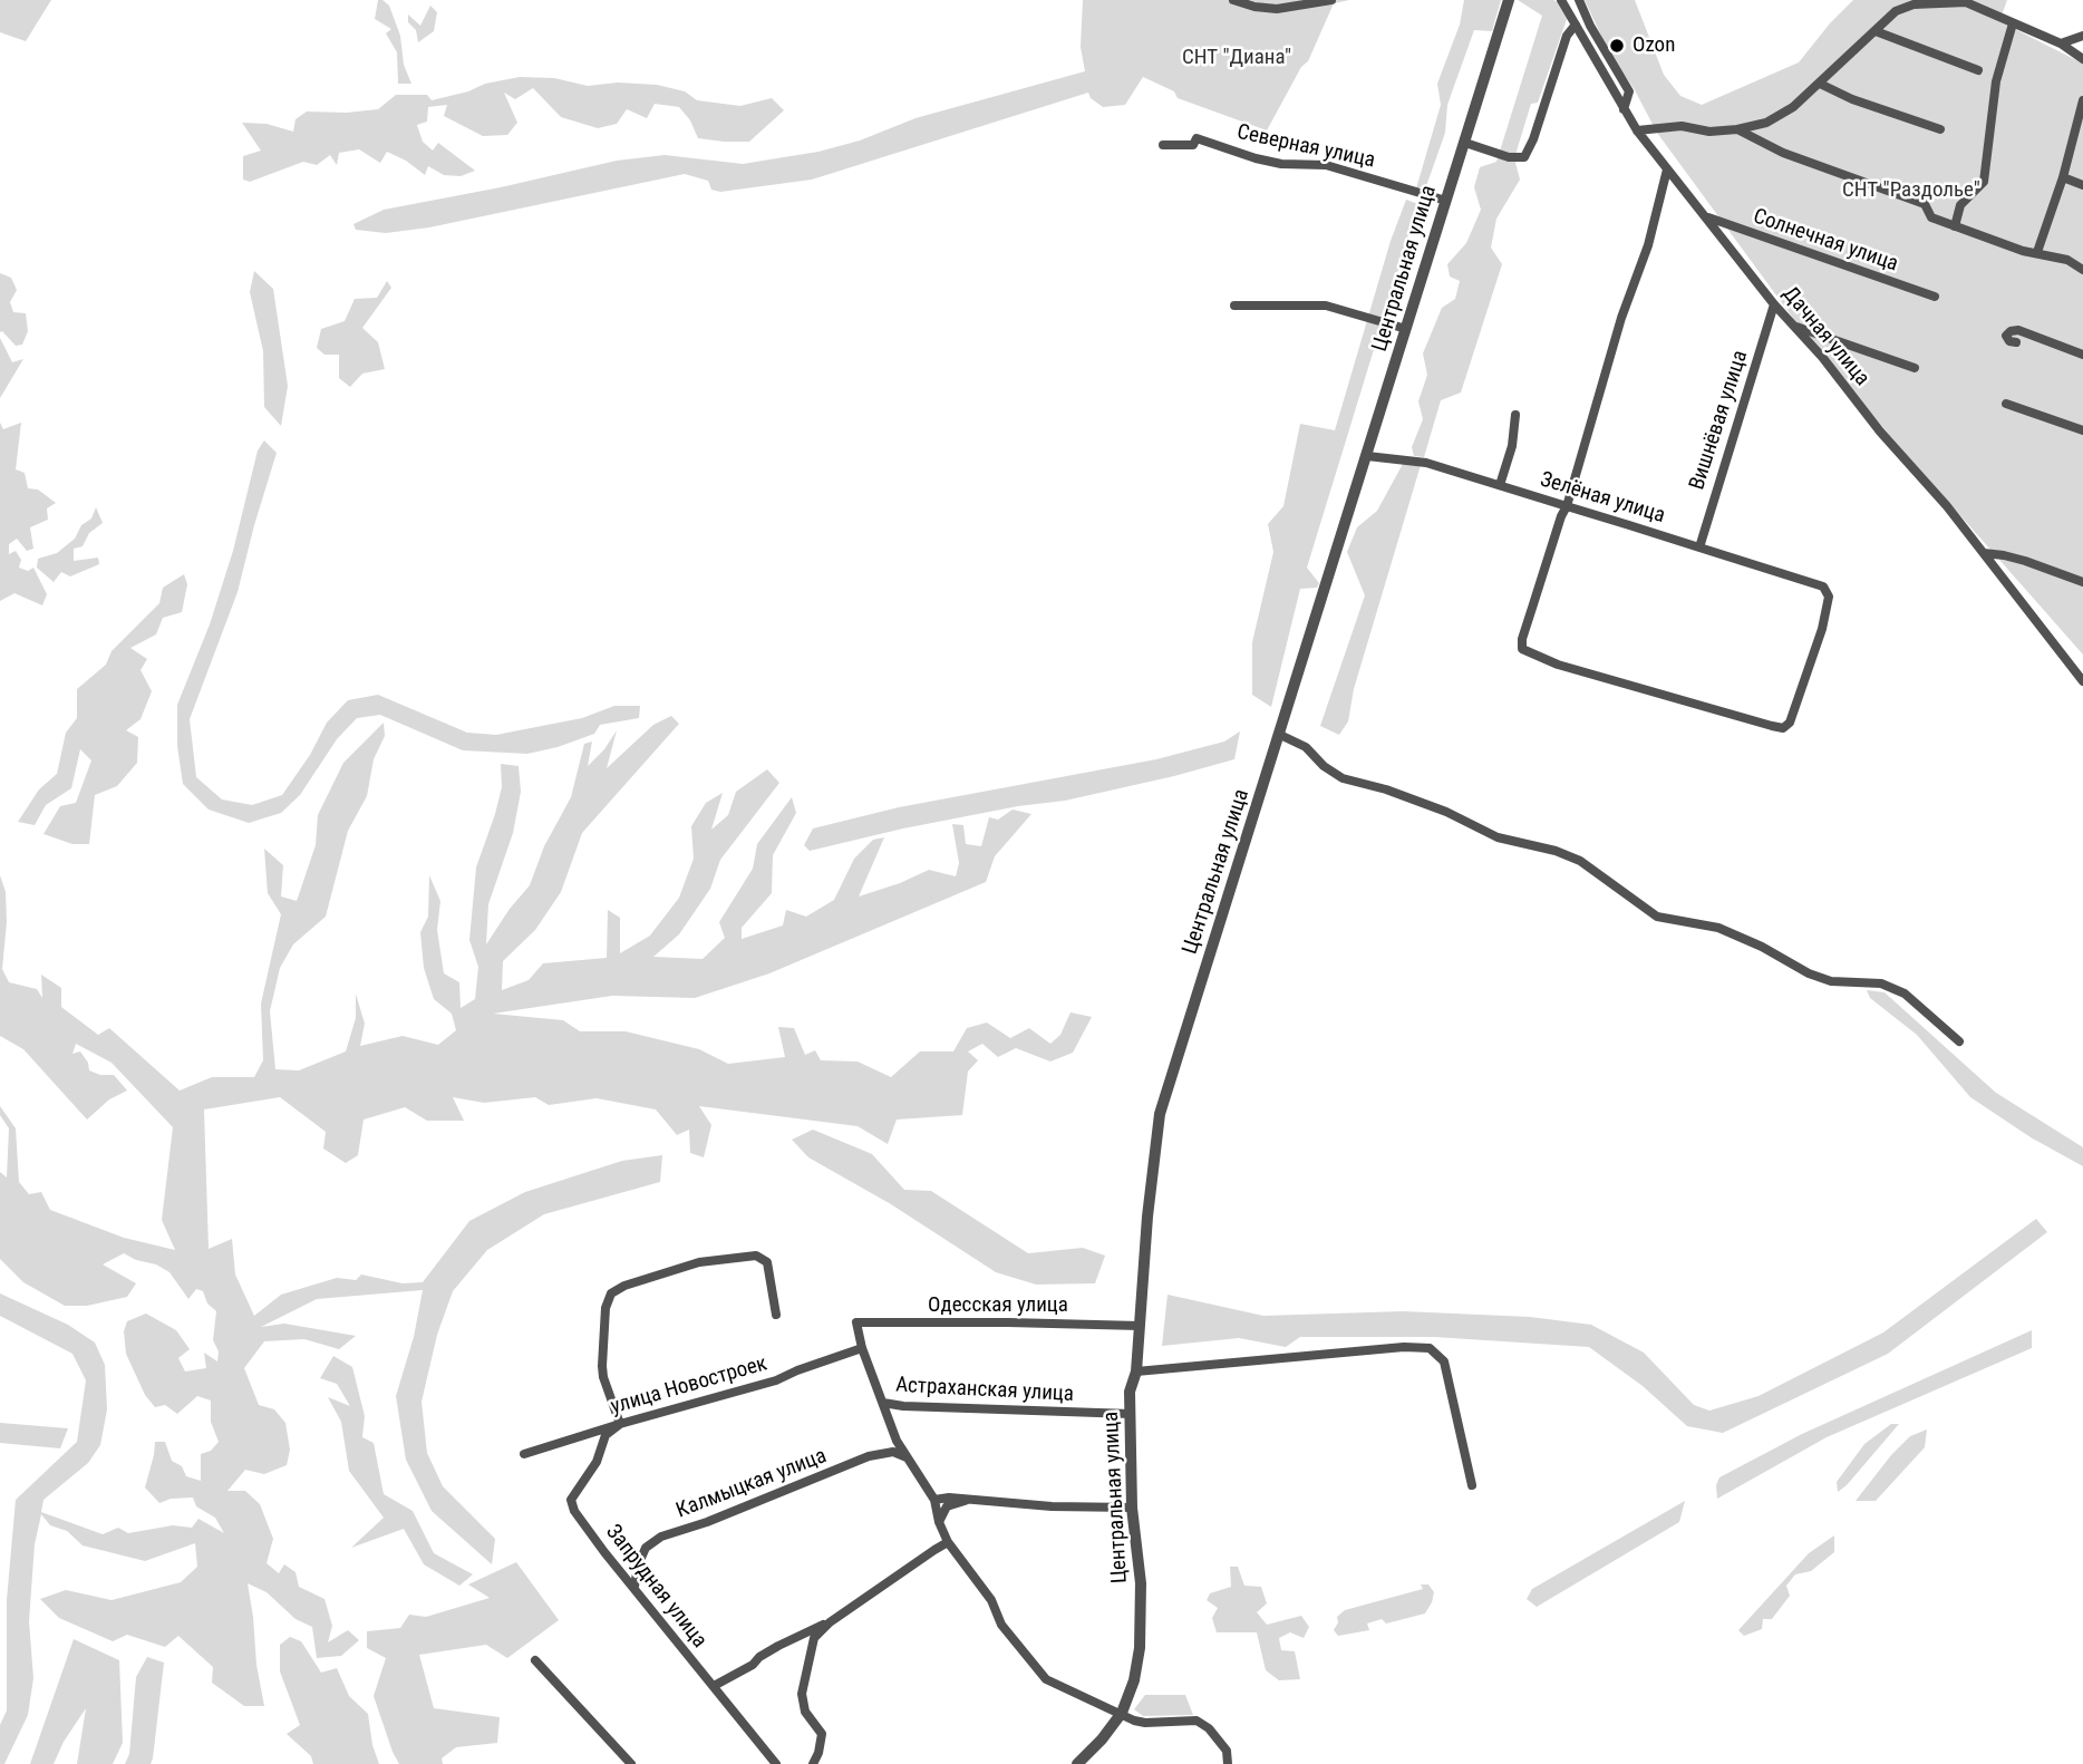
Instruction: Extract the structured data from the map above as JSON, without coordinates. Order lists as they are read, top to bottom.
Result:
{
  "streets": {
    "street": [
      "Северная улица",
      "Солнечная улица",
      "Центральная улица",
      "Дачная улица",
      "Вишнёвая улица",
      "Зелёная улица",
      "Одесская улица",
      "улица Новостроек",
      "Астраханская улица",
      "Калмыцкая улица",
      "Запрудная улица"
    ]
  },
  "crossings": [
    ["Северная улица", "Центральная улица"],
    ["Солнечная улица", "Дачная улица"],
    ["Центральная улица", "Зелёная улица"],
    ["Центральная улица", "Одесская улица"],
    ["Центральная улица", "Астраханская улица"],
    ["Дачная улица", "Вишнёвая улица"],
    ["Вишнёвая улица", "Зелёная улица"],
    ["Одесская улица", "улица Новостроек"],
    ["улица Новостроек", "Запрудная улица"],
    ["Калмыцкая улица", "Запрудная улица"]
  ],
  "parks": ["СНТ \"Диана\"", "СНТ \"Раздолье\""],
  "places": ["Ozon"]
}
